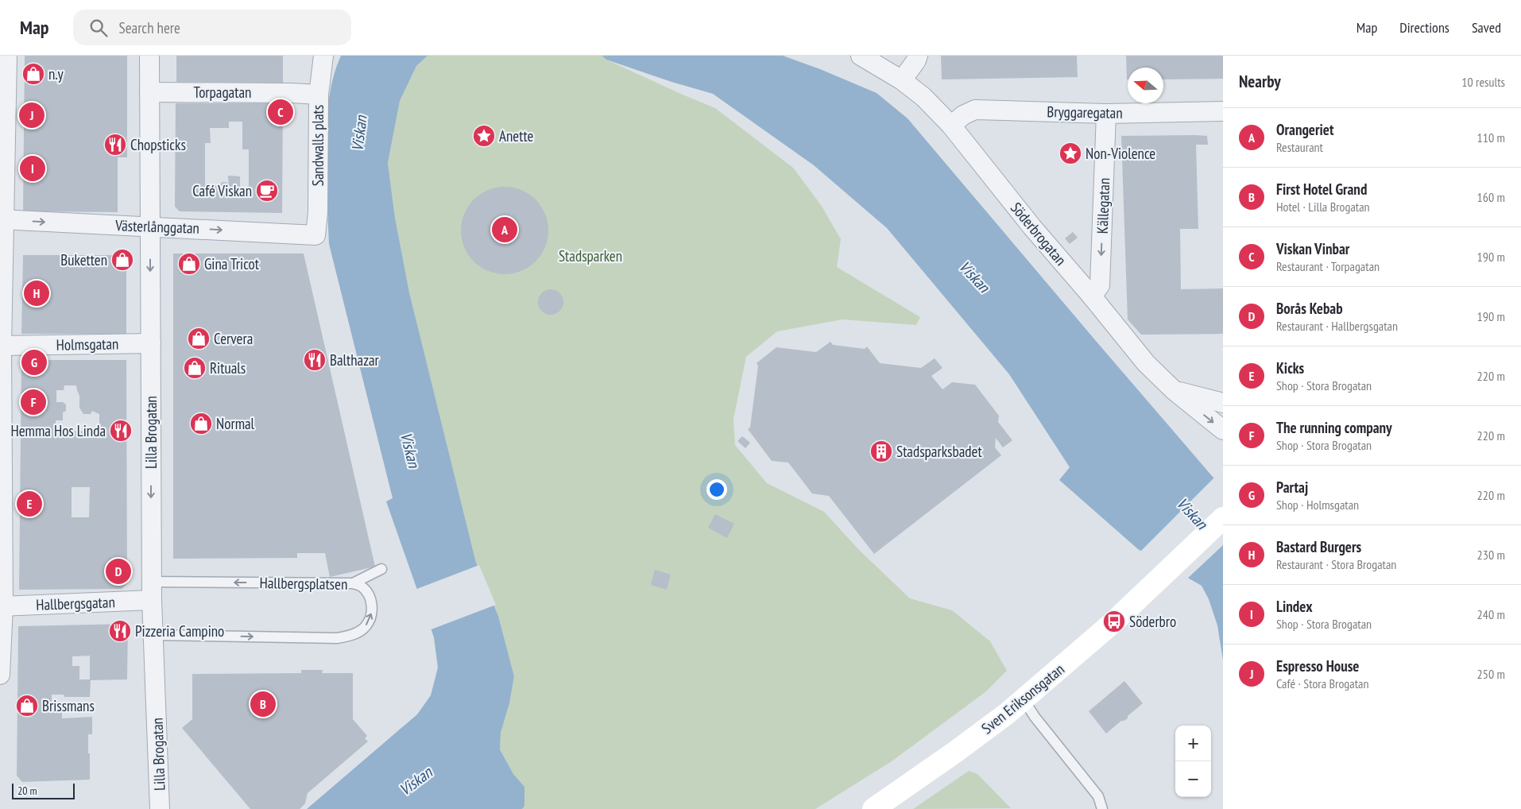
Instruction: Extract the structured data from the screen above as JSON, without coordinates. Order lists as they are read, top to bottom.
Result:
{
  "streets": {
    "street": [
      "Torpagatan",
      "Bryggaregatan",
      "Sandwalls plats",
      "Källegatan",
      "Västerlånggatan",
      "Söderbrogatan",
      "Holmsgatan",
      "Lilla Brogatan",
      "Hallbergsgatan",
      "Sven Eriksonsgatan"
    ],
    "lane": ["Hallbergsplatsen"]
  },
  "crossings": [
    ["Torpagatan", "Sandwalls plats"],
    ["Torpagatan", "Lilla Brogatan"],
    ["Bryggaregatan", "Källegatan"],
    ["Bryggaregatan", "Söderbrogatan"],
    ["Sandwalls plats", "Västerlånggatan"],
    ["Källegatan", "Söderbrogatan"],
    ["Västerlånggatan", "Lilla Brogatan"],
    ["Holmsgatan", "Lilla Brogatan"],
    ["Lilla Brogatan", "Hallbergsplatsen"],
    ["Lilla Brogatan", "Hallbergsgatan"]
  ],
  "one_way": ["Källegatan", "Västerlånggatan"],
  "water": ["Viskan"],
  "parks": ["Stadsparken"],
  "places": {
    "shop": [
      "n.y",
      "Buketten",
      "Gina Tricot",
      "Cervera",
      "Rituals",
      "Normal",
      "Brissmans"
    ],
    "place": ["Anette", "Non-Violence"],
    "restaurant": [
      "Chopsticks",
      "Balthazar",
      "Hemma Hos Linda",
      "Pizzeria Campino"
    ],
    "cafe": ["Café Viskan"],
    "building": ["Stadsparksbadet"],
    "bus stop": ["Söderbro"]
  },
  "scale_bar": "20 m",
  "north": "left",
  "page": {
    "header": "Map",
    "search": "Search here",
    "nav": ["Map", "Directions", "Saved"],
    "heading": ["Nearby", "10 results"],
    "pins": [
      "C",
      "J",
      "I",
      "A",
      "H",
      "G",
      "F",
      "E",
      "D",
      "B"
    ],
    "list": [
      {
        "mark": "A",
        "name": "Orangeriet",
        "note": "Restaurant",
        "value": "110 m"
      },
      {
        "mark": "B",
        "name": "First Hotel Grand",
        "note": "Hotel · Lilla Brogatan",
        "value": "160 m"
      },
      {
        "mark": "C",
        "name": "Viskan Vinbar",
        "note": "Restaurant · Torpagatan",
        "value": "190 m"
      },
      {
        "mark": "D",
        "name": "Borås Kebab",
        "note": "Restaurant · Hallbergsgatan",
        "value": "190 m"
      },
      {
        "mark": "E",
        "name": "Kicks",
        "note": "Shop · Stora Brogatan",
        "value": "220 m"
      },
      {
        "mark": "F",
        "name": "The running company",
        "note": "Shop · Stora Brogatan",
        "value": "220 m"
      },
      {
        "mark": "G",
        "name": "Partaj",
        "note": "Shop · Holmsgatan",
        "value": "220 m"
      },
      {
        "mark": "H",
        "name": "Bastard Burgers",
        "note": "Restaurant · Stora Brogatan",
        "value": "230 m"
      },
      {
        "mark": "I",
        "name": "Lindex",
        "note": "Shop · Stora Brogatan",
        "value": "240 m"
      },
      {
        "mark": "J",
        "name": "Espresso House",
        "note": "Café · Stora Brogatan",
        "value": "250 m"
      }
    ],
    "map_buttons": ["+", "−"],
    "scale": "20 m"
  }
}
